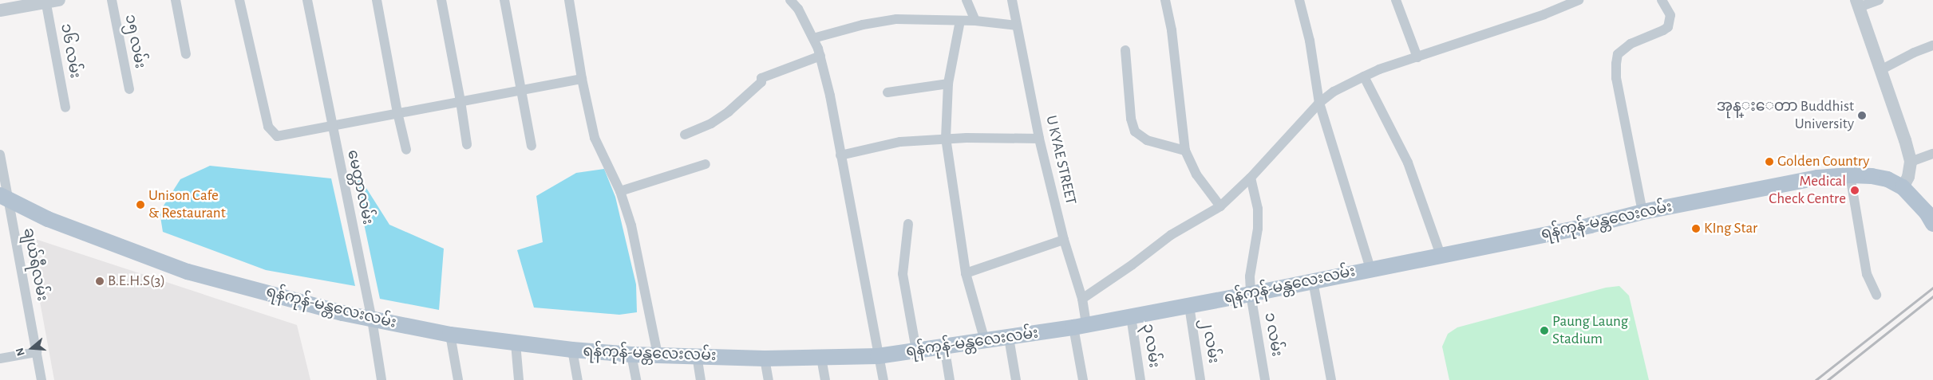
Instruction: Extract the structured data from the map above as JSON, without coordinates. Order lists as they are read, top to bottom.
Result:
{
  "streets": {
    "main road": ["ရန်ကုန်-မန္တလေးလမ်း"],
    "street": [
      "၁၅ လမ်း",
      "၁၆ လမ်း",
      "U KYAE STREET",
      "မေတ္တာလမ်း",
      "ချယ်ရီလမ်း",
      "၁ လမ်း",
      "၂ လမ်း",
      "၃ လမ်း"
    ]
  },
  "crossings": [
    ["U KYAE STREET", "ရန်ကုန်-မန္တလေးလမ်း"],
    ["မေတ္တာလမ်း", "ရန်ကုန်-မန္တလေးလမ်း"],
    ["ရန်ကုန်-မန္တလေးလမ်း", "ချယ်ရီလမ်း"],
    ["ရန်ကုန်-မန္တလေးလမ်း", "၁ လမ်း"],
    ["ရန်ကုန်-မန္တလေးလမ်း", "၂ လမ်း"],
    ["ရန်ကုန်-မန္တလေးလမ်း", "၃ လမ်း"]
  ],
  "places": [
    "အုန္းေတာ Buddhist University",
    "Golden Country",
    "Medical Check Centre",
    "Unison Cafe & Restaurant",
    "KIng Star",
    "B.E.H.S(3)",
    "Paung Laung Stadium"
  ],
  "north": "left"
}
